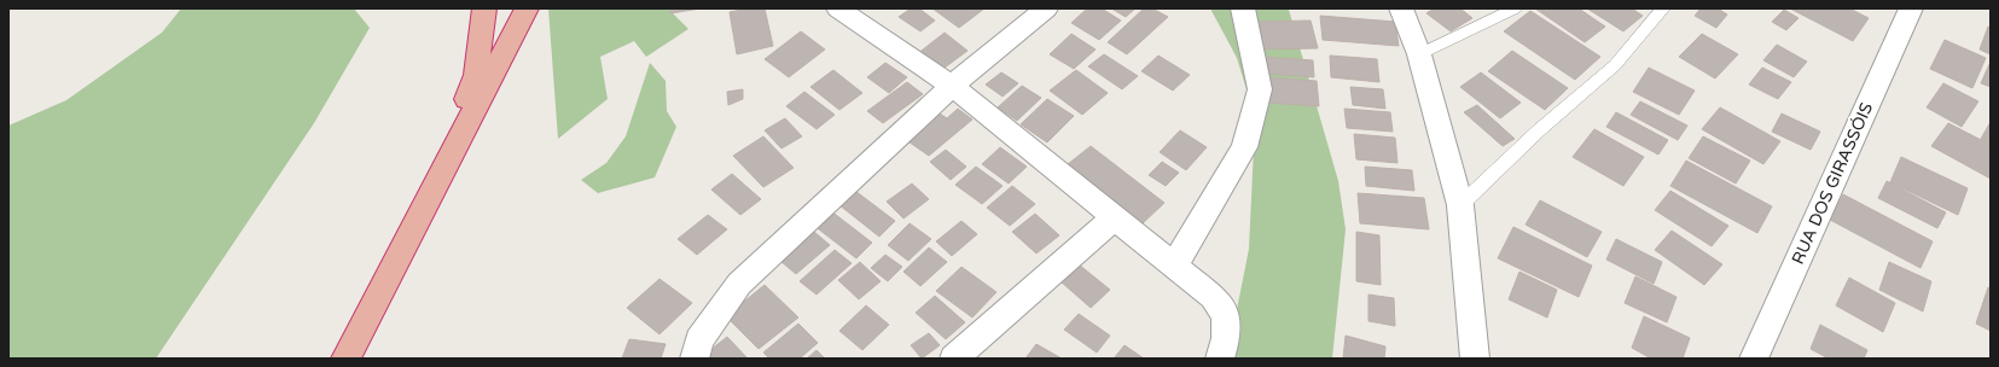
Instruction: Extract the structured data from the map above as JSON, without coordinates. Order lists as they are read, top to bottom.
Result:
{
  "streets": {
    "street": ["RUA DOS GIRASSÓIS"]
  }
}
